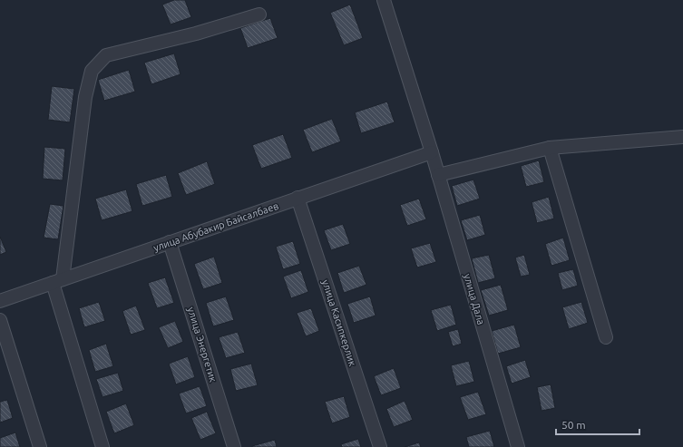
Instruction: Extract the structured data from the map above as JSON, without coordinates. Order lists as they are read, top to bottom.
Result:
{
  "streets": {
    "street": [
      "улица Абубакир Байсалбаев",
      "улица Дала",
      "улица Касипкерлик",
      "улица Энергетик"
    ]
  },
  "crossings": [
    ["улица Абубакир Байсалбаев", "улица Дала"],
    ["улица Абубакир Байсалбаев", "улица Касипкерлик"],
    ["улица Абубакир Байсалбаев", "улица Энергетик"]
  ],
  "scale_bar": "50 m"
}
